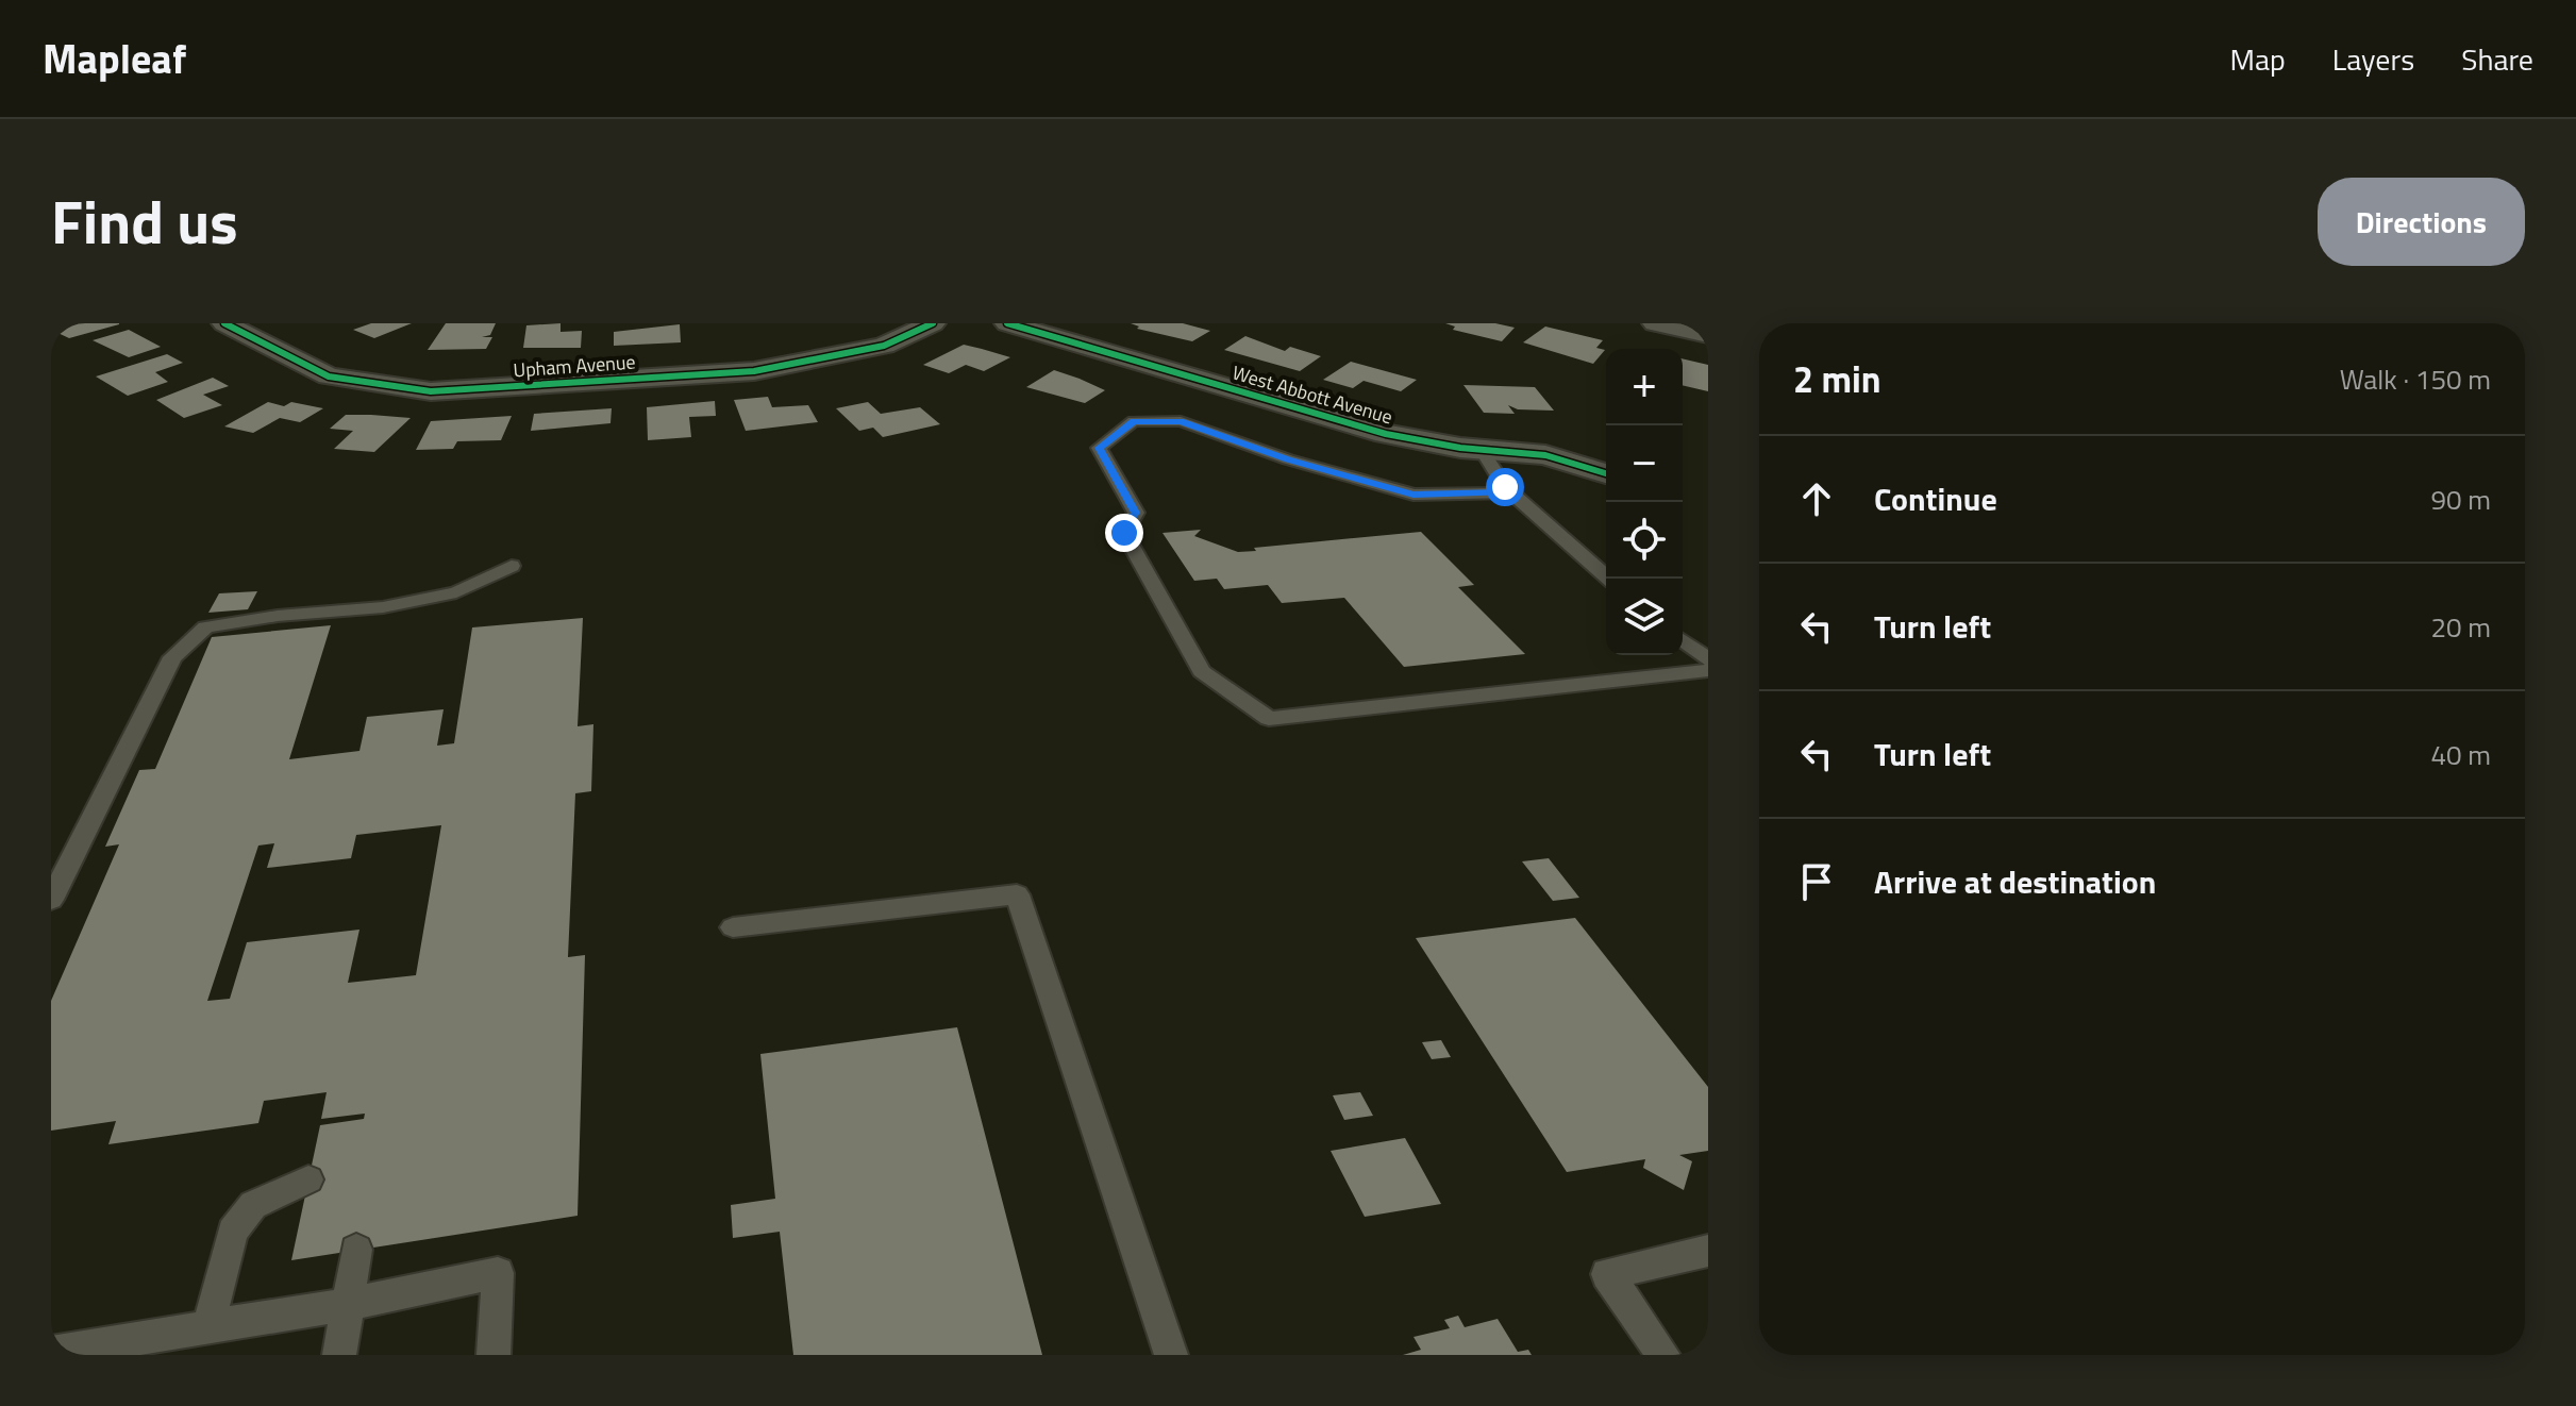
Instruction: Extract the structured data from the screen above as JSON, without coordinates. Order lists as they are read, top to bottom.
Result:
{
  "streets": {
    "street": ["Upham Avenue", "West Abbott Avenue"]
  },
  "page": {
    "header": "Mapleaf",
    "nav": ["Map", "Layers", "Share"],
    "title": "Find us",
    "buttons": "Directions",
    "heading": ["2 min", "Walk · 150 m"],
    "map_buttons": ["+", "−"],
    "list": [
      ["Continue", "90 m"],
      ["Turn left", "20 m"],
      ["Turn left", "40 m"],
      "Arrive at destination"
    ]
  }
}
